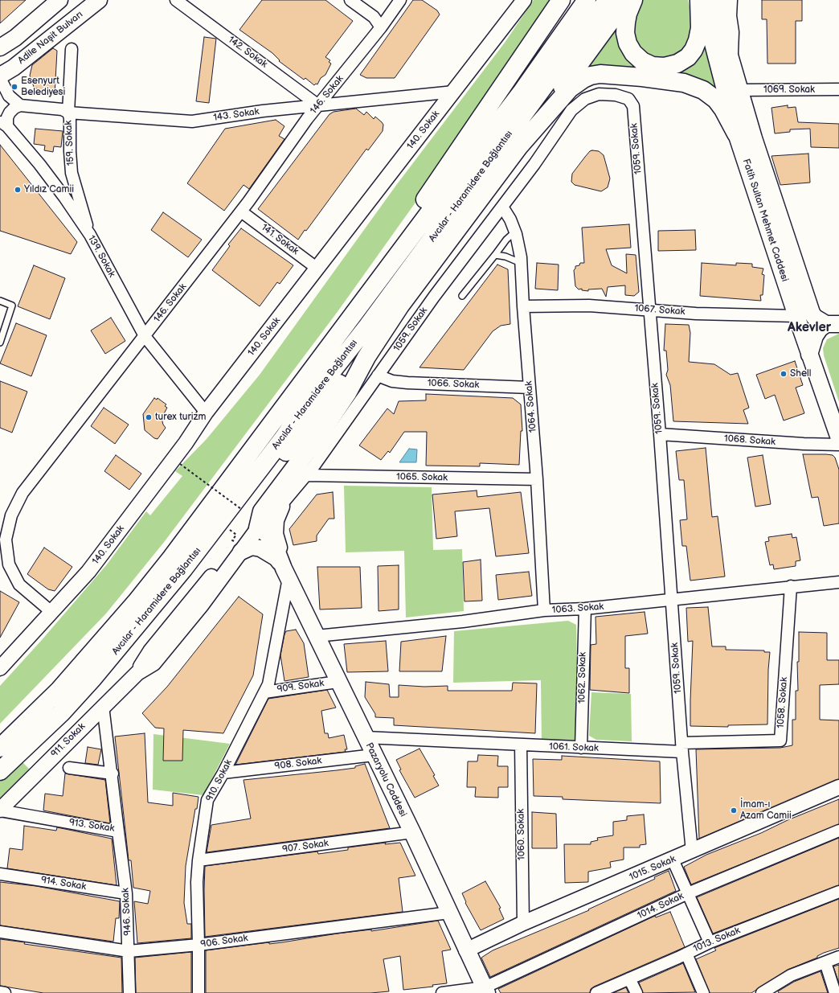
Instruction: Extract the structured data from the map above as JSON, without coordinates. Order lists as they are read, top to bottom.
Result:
{
  "streets": {
    "highway": ["Avcılar - Haramidere Bağlantısı"],
    "main road": ["Adile Naşit Bulvarı", "Fatih Sultan Mehmet Caddesi", "Pazaryolu Caddesi"],
    "street": [
      "142. Sokak",
      "1069. Sokak",
      "146. Sokak",
      "143. Sokak",
      "140. Sokak",
      "159. Sokak",
      "1059. Sokak",
      "141. Sokak",
      "139. Sokak",
      "1067. Sokak",
      "1066. Sokak",
      "1064. Sokak",
      "1068. Sokak",
      "1065. Sokak",
      "1063. Sokak",
      "1062. Sokak",
      "909. Sokak",
      "1058. Sokak",
      "911. Sokak",
      "1061. Sokak",
      "908. Sokak",
      "910. Sokak",
      "913. Sokak",
      "1060. Sokak",
      "907. Sokak",
      "1015. Sokak",
      "914. Sokak",
      "1014. Sokak",
      "946. Sokak",
      "1013. Sokak",
      "906. Sokak"
    ]
  },
  "crossings": [
    ["142. Sokak", "146. Sokak"],
    ["142. Sokak", "143. Sokak"],
    ["1069. Sokak", "Fatih Sultan Mehmet Caddesi"],
    ["146. Sokak", "143. Sokak"],
    ["146. Sokak", "140. Sokak"],
    ["146. Sokak", "141. Sokak"],
    ["146. Sokak", "139. Sokak"],
    ["143. Sokak", "140. Sokak"],
    ["143. Sokak", "159. Sokak"],
    ["143. Sokak", "139. Sokak"],
    ["140. Sokak", "141. Sokak"],
    ["140. Sokak", "139. Sokak"],
    ["159. Sokak", "139. Sokak"],
    ["1059. Sokak", "1067. Sokak"],
    ["1059. Sokak", "1066. Sokak"],
    ["1059. Sokak", "1064. Sokak"],
    ["1059. Sokak", "1068. Sokak"],
    ["1059. Sokak", "1065. Sokak"],
    ["1059. Sokak", "1063. Sokak"],
    ["1059. Sokak", "1058. Sokak"],
    ["1059. Sokak", "911. Sokak"],
    ["1059. Sokak", "1061. Sokak"],
    ["Fatih Sultan Mehmet Caddesi", "1067. Sokak"],
    ["1067. Sokak", "1064. Sokak"],
    ["1066. Sokak", "1064. Sokak"],
    ["1064. Sokak", "1065. Sokak"],
    ["1064. Sokak", "1063. Sokak"],
    ["1063. Sokak", "1062. Sokak"],
    ["1063. Sokak", "1058. Sokak"],
    ["1063. Sokak", "Pazaryolu Caddesi"],
    ["1062. Sokak", "1061. Sokak"],
    ["909. Sokak", "Pazaryolu Caddesi"],
    ["909. Sokak", "910. Sokak"],
    ["1058. Sokak", "1061. Sokak"],
    ["911. Sokak", "913. Sokak"],
    ["1061. Sokak", "Pazaryolu Caddesi"],
    ["1061. Sokak", "1060. Sokak"],
    ["908. Sokak", "Pazaryolu Caddesi"],
    ["908. Sokak", "910. Sokak"],
    ["Pazaryolu Caddesi", "910. Sokak"],
    ["Pazaryolu Caddesi", "907. Sokak"],
    ["Pazaryolu Caddesi", "1015. Sokak"],
    ["Pazaryolu Caddesi", "1014. Sokak"],
    ["Pazaryolu Caddesi", "906. Sokak"],
    ["910. Sokak", "907. Sokak"],
    ["910. Sokak", "906. Sokak"],
    ["913. Sokak", "946. Sokak"],
    ["1060. Sokak", "1015. Sokak"],
    ["914. Sokak", "946. Sokak"],
    ["946. Sokak", "906. Sokak"]
  ],
  "districts": ["Akevler"],
  "places": [
    "Esenyurt Belediyesi",
    "Yıldız Camii",
    "Shell",
    "turex turizm",
    "İmam-ı Azam Camii"
  ]
}
